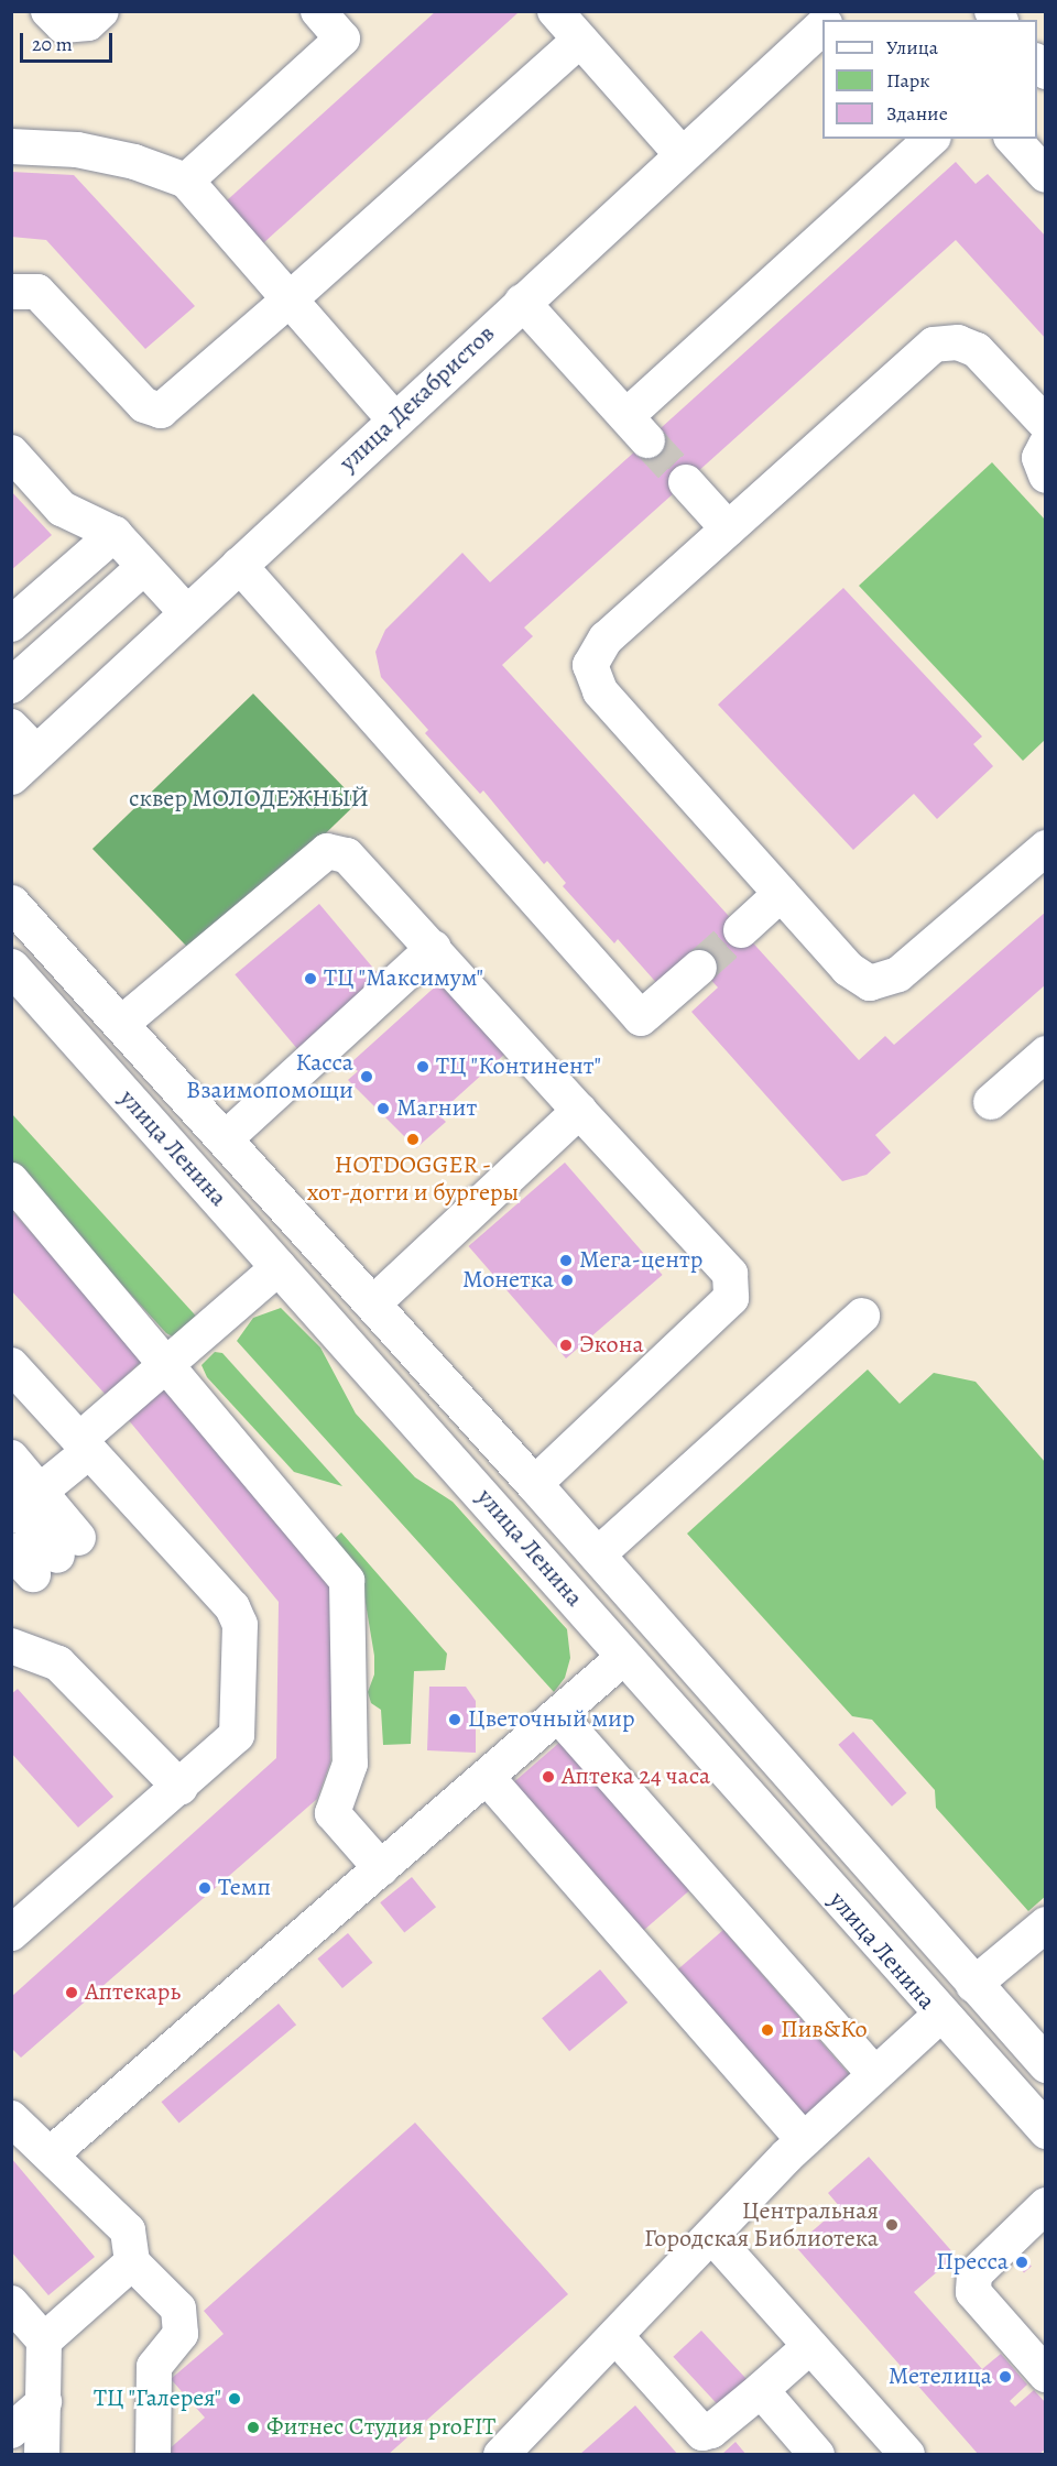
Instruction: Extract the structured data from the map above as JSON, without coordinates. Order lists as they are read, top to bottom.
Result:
{
  "streets": {
    "main road": ["улица Декабристов", "улица Ленина"]
  },
  "parks": ["сквер МОЛОДЕЖНЫЙ"],
  "places": [
    "ТЦ \"Максимум\"",
    "ТЦ \"Континент\"",
    "Касса Взаимопомощи",
    "Магнит",
    "HOTDOGGER - хот-догги и бургеры",
    "Мега-центр",
    "Монетка",
    "Экона",
    "Цветочный мир",
    "Аптека 24 часа",
    "Темп",
    "Аптекарь",
    "Пив&Ко",
    "Центральная Городская Библиотека",
    "Пресса",
    "Метелица",
    "ТЦ \"Галерея\"",
    "Фитнес Студия proFIT"
  ],
  "legend": ["Улица", "Парк", "Здание"],
  "scale_bar": "20 m"
}
